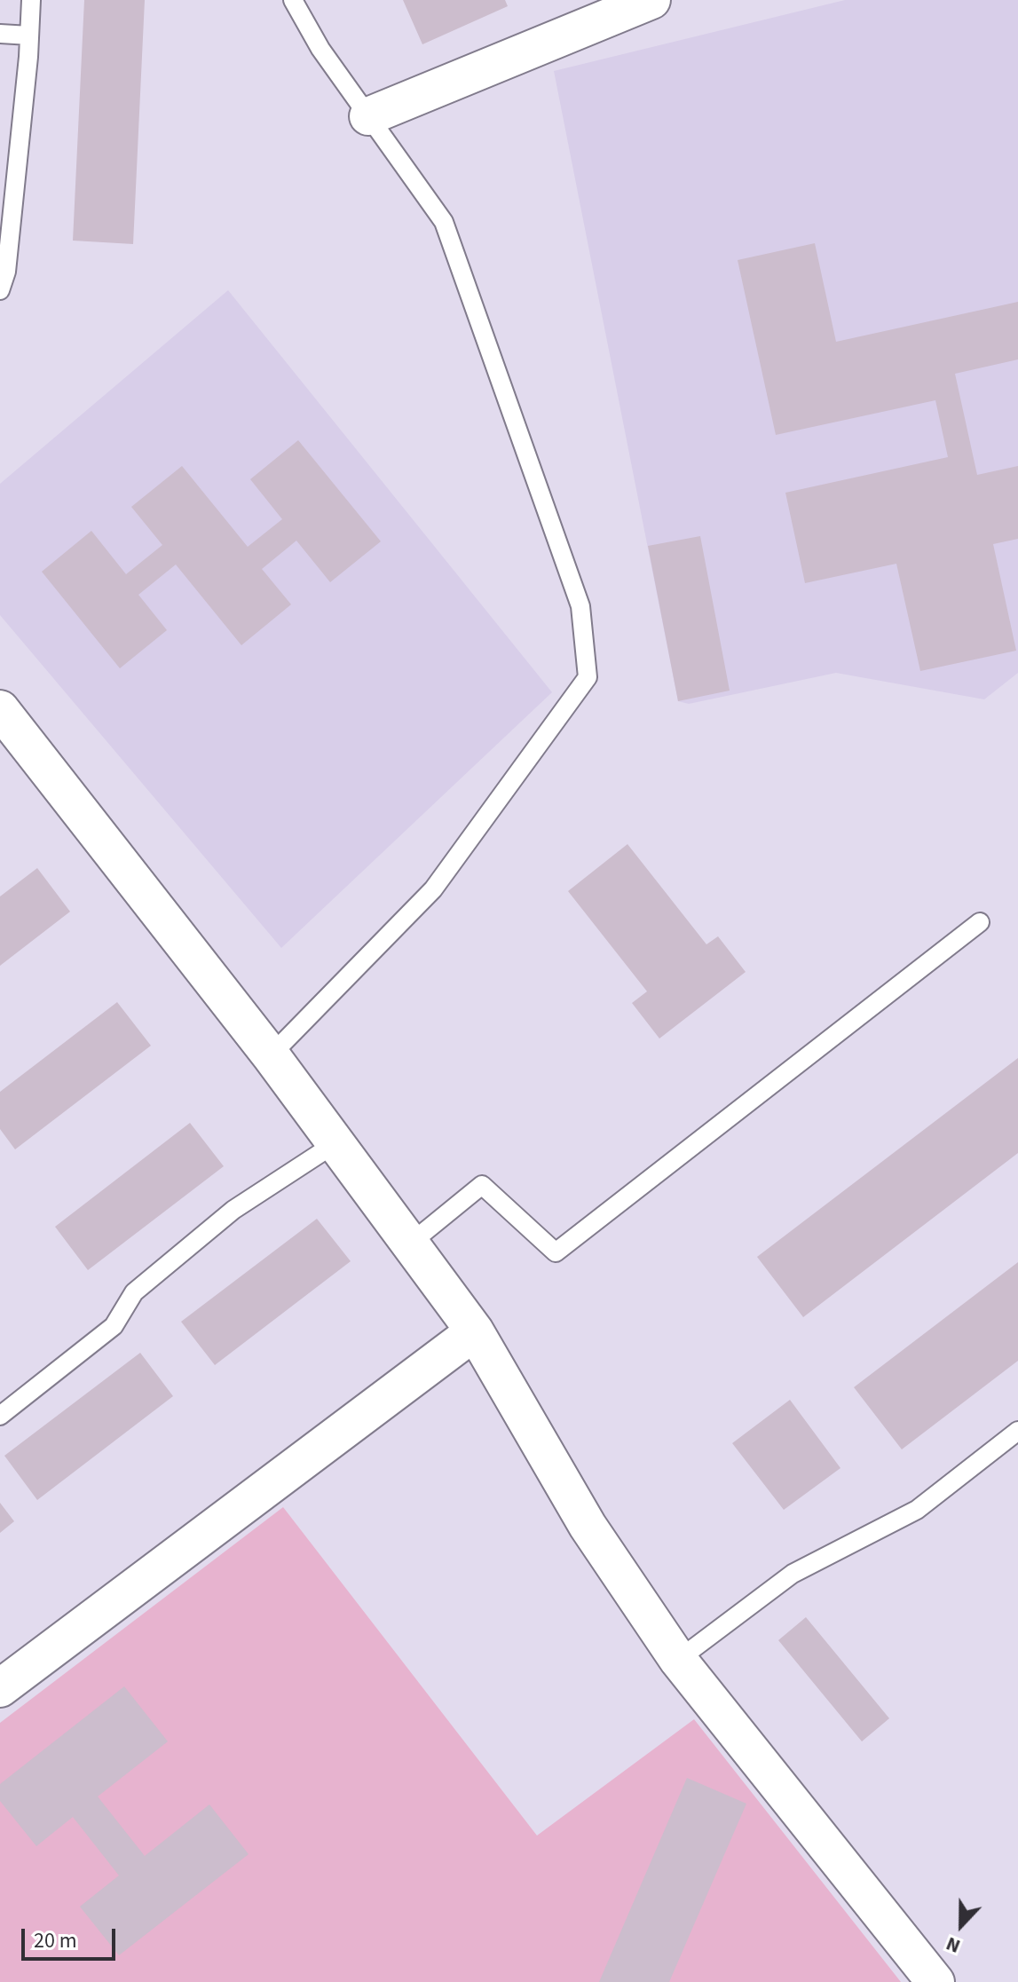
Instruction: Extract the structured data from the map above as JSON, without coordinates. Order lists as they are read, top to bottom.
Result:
{
  "scale_bar": "20 m",
  "north": "bottom"
}
